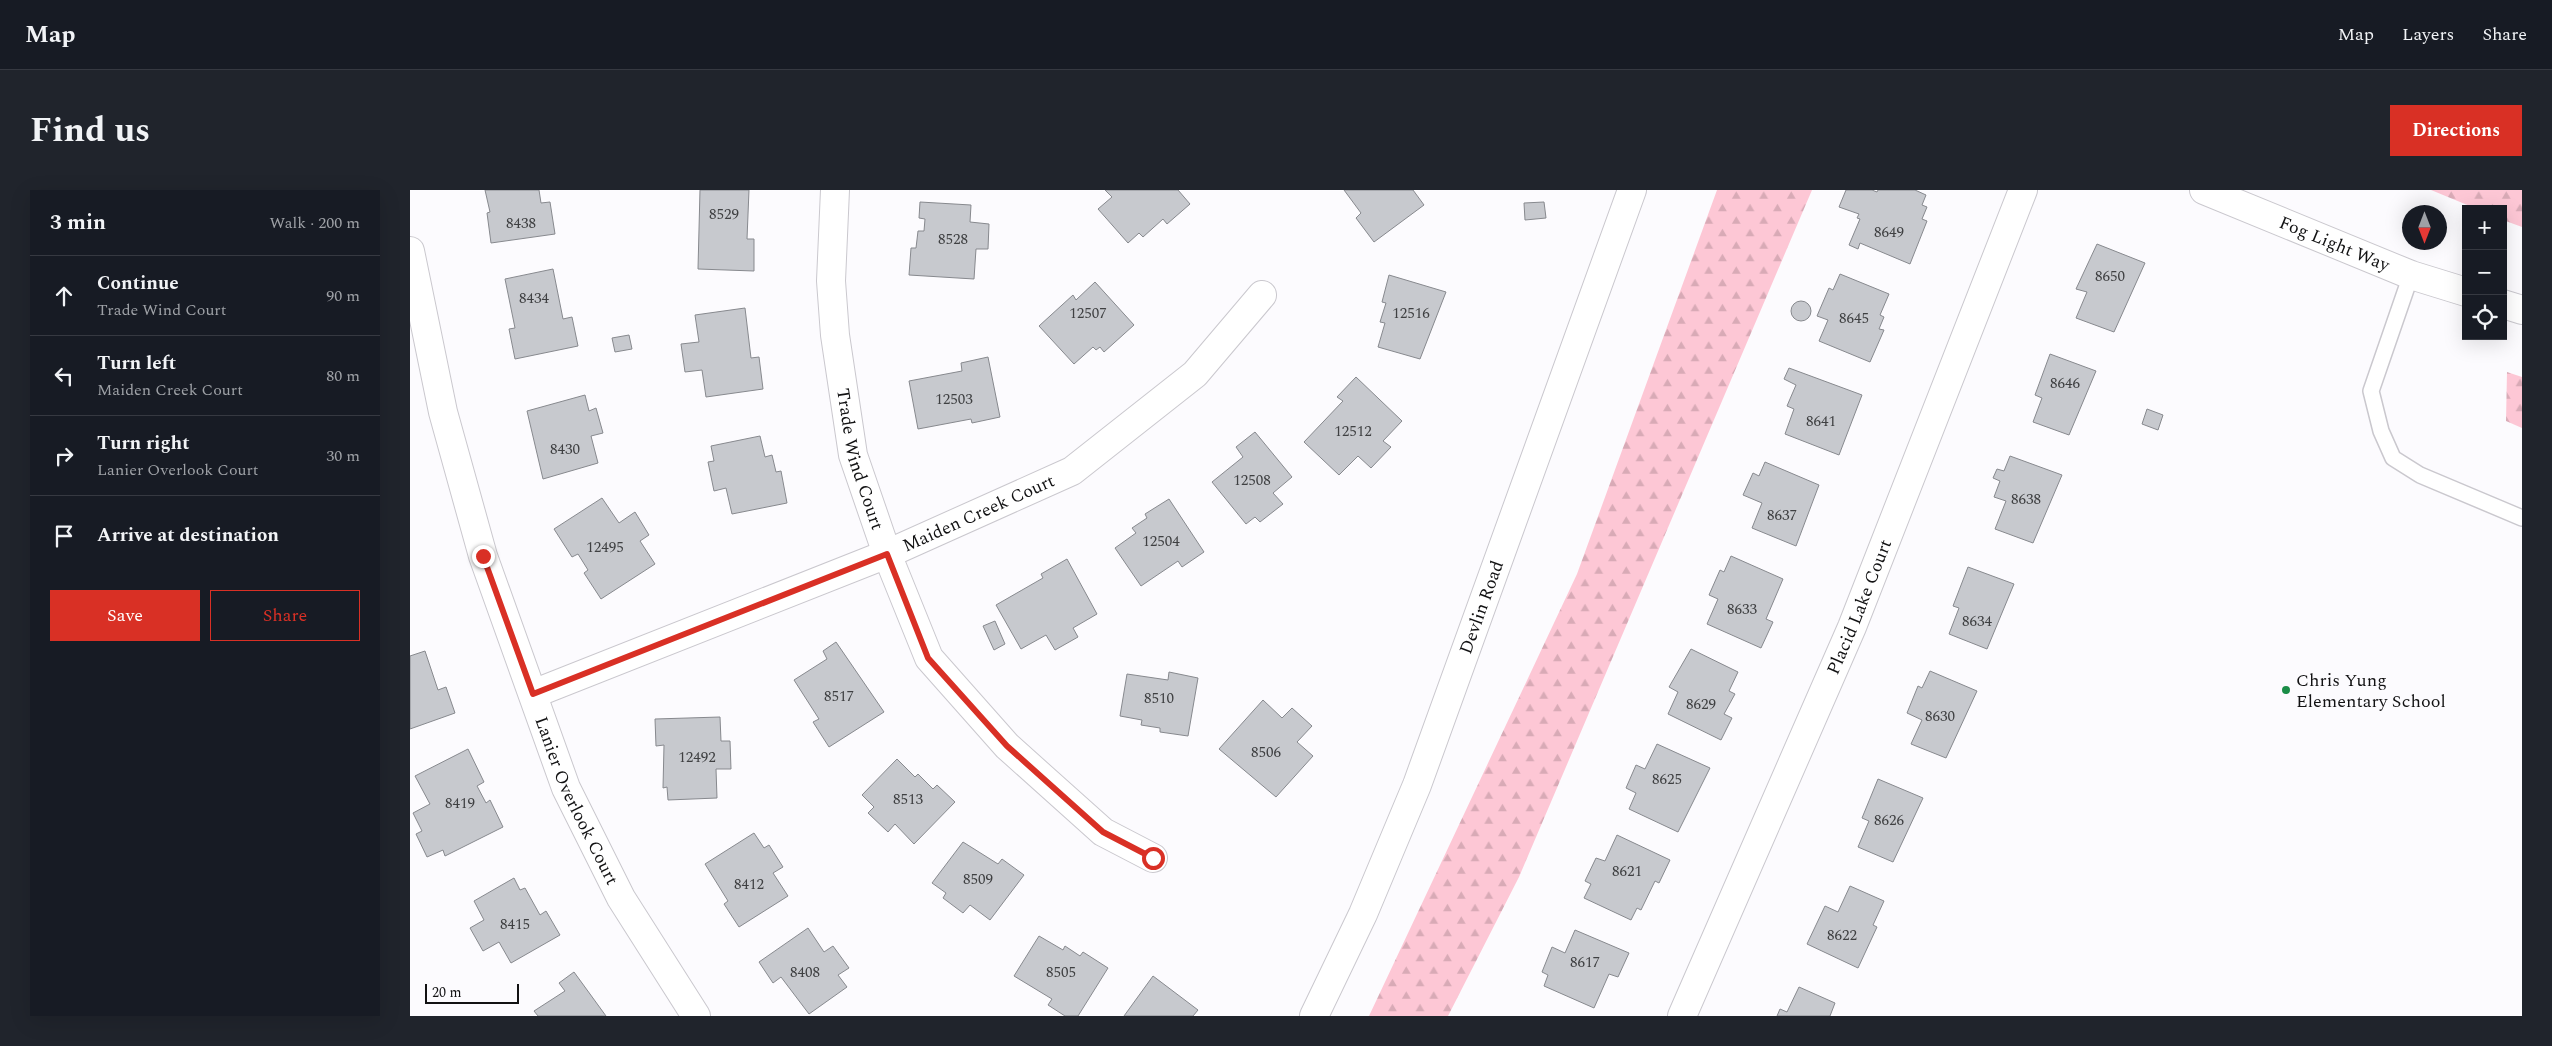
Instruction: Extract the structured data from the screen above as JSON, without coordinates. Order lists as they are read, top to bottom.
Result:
{
  "streets": {
    "street": [
      "Fog Light Way",
      "Trade Wind Court",
      "Maiden Creek Court",
      "Placid Lake Court",
      "Devlin Road",
      "Lanier Overlook Court"
    ]
  },
  "crossings": [
    ["Trade Wind Court", "Maiden Creek Court"],
    ["Maiden Creek Court", "Lanier Overlook Court"]
  ],
  "places": ["Chris Yung Elementary School"],
  "house_numbers": [
    "8529",
    "8438",
    "8649",
    "8528",
    "8650",
    "8434",
    "12507",
    "12516",
    "8645",
    "8646",
    "12503",
    "8641",
    "12512",
    "8430",
    "12508",
    "8638",
    "8637",
    "12504",
    "12495",
    "8633",
    "8634",
    "8517",
    "8510",
    "8629",
    "8630",
    "8506",
    "12492",
    "8625",
    "8513",
    "8419",
    "8626",
    "8621",
    "8509",
    "8412",
    "8415",
    "8622",
    "8617",
    "8408",
    "8505"
  ],
  "scale_bar": "20 m",
  "north": "bottom",
  "page": {
    "header": "Map",
    "nav": ["Map", "Layers", "Share"],
    "title": "Find us",
    "buttons": [
      "Directions",
      ["Save", "Share"]
    ],
    "heading": ["3 min", "Walk · 200 m"],
    "map_buttons": ["+", "−"],
    "list": [
      ["Continue", "Trade Wind Court", "90 m"],
      ["Turn left", "Maiden Creek Court", "80 m"],
      ["Turn right", "Lanier Overlook Court", "30 m"],
      "Arrive at destination"
    ],
    "scale": "20 m"
  }
}
